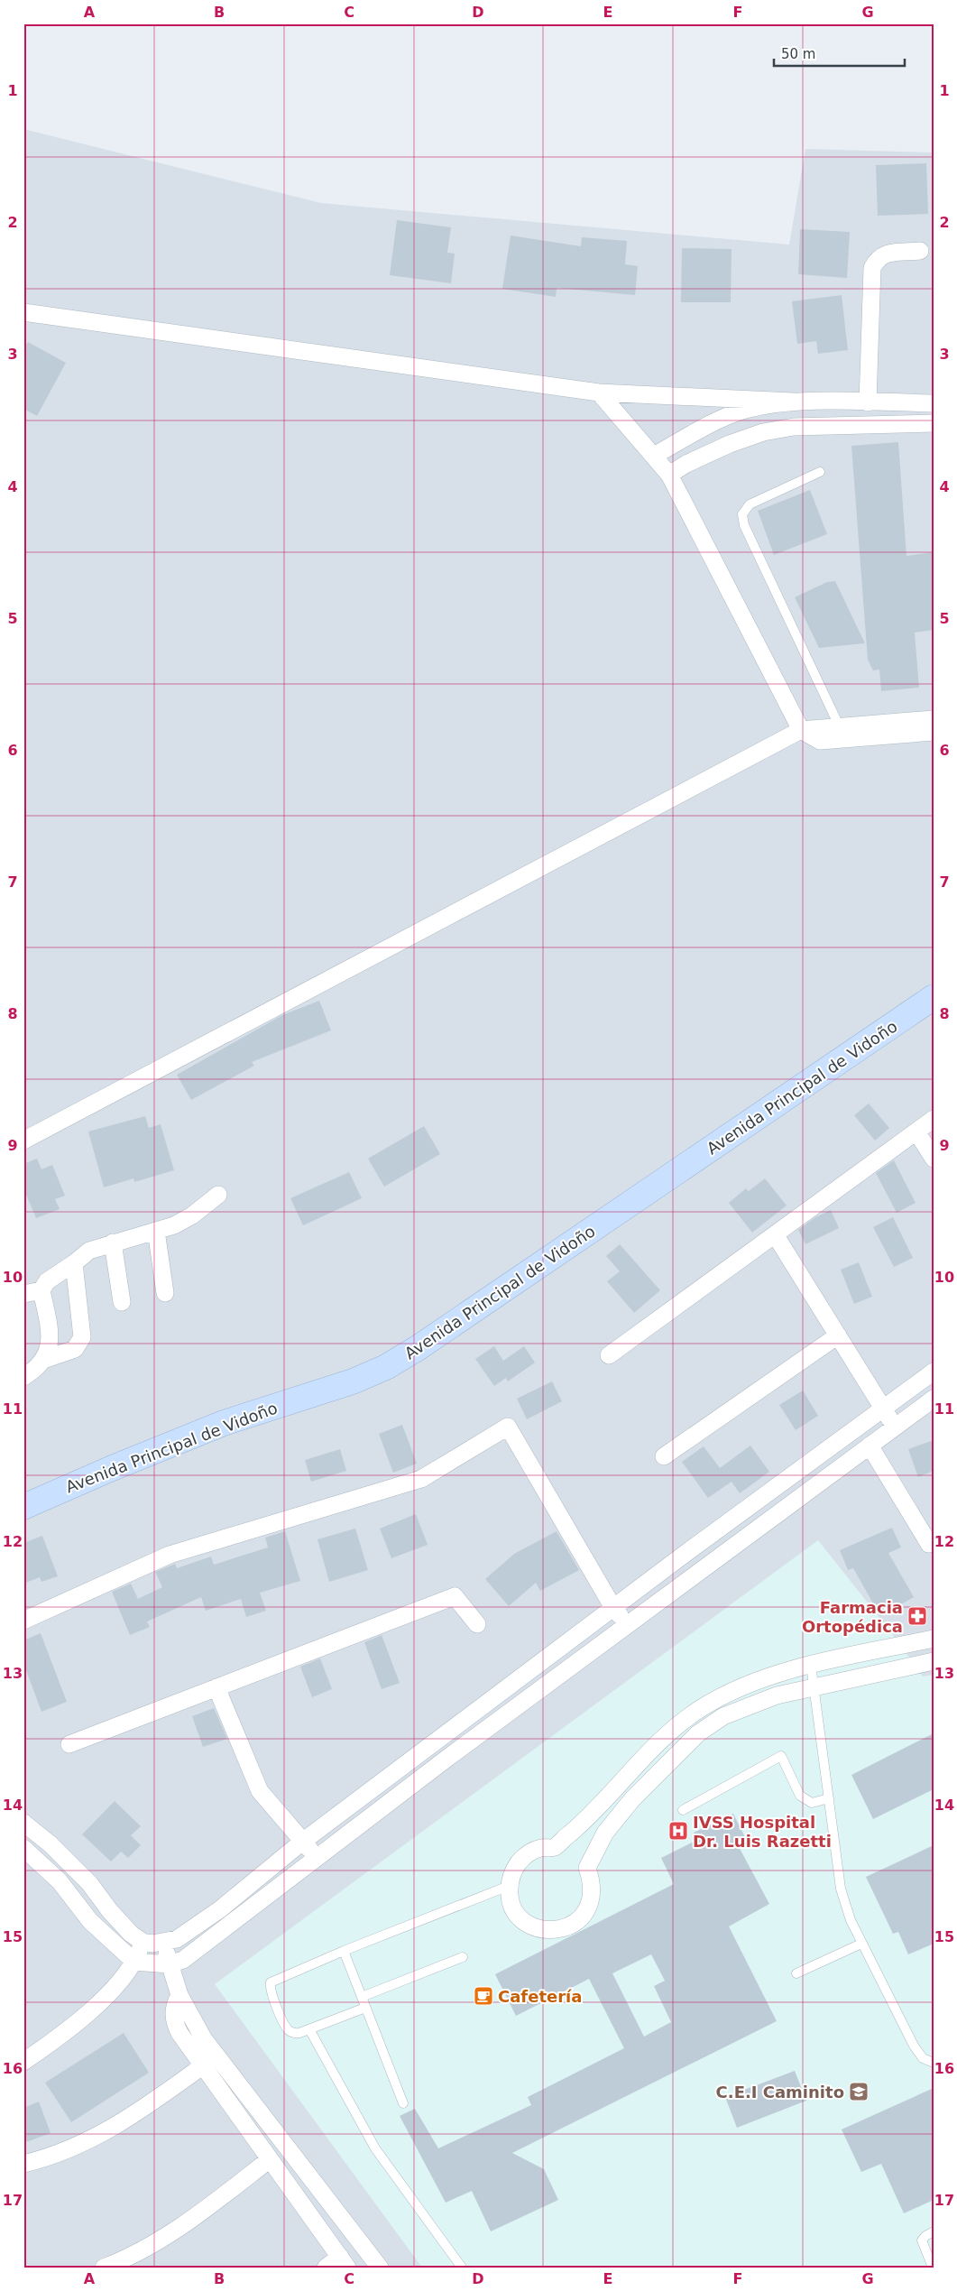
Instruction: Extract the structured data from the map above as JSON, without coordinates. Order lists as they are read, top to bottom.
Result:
{
  "streets": {
    "main road": ["Avenida Principal de Vidoño"]
  },
  "places": {
    "pharmacy": ["Farmacia Ortopédica"],
    "hospital": ["IVSS Hospital Dr. Luis Razetti"],
    "cafe": ["Cafetería"],
    "school or university": ["C.E.I Caminito"]
  },
  "scale_bar": "50 m",
  "grid": {
    "columns": [
      "A",
      "B",
      "C",
      "D",
      "E",
      "F",
      "G"
    ],
    "rows": [
      "1",
      "2",
      "3",
      "4",
      "5",
      "6",
      "7",
      "8",
      "9",
      "10",
      "11",
      "12",
      "13",
      "14",
      "15",
      "16",
      "17"
    ]
  }
}
